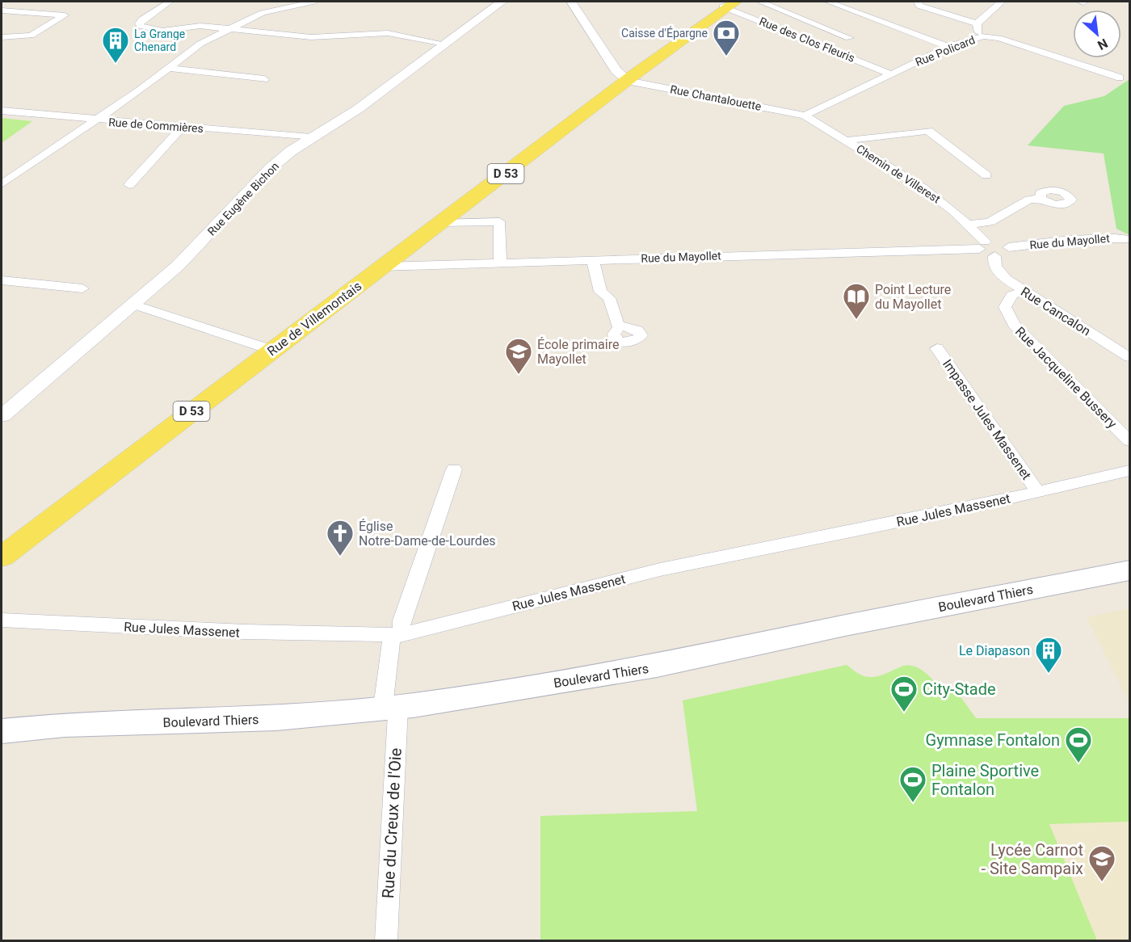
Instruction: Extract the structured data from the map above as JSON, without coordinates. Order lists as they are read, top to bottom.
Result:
{
  "streets": {
    "main road": ["D 53", "Rue de Villemontais", "Boulevard Thiers"],
    "street": [
      "Rue des Clos Fleuris",
      "Rue Policard",
      "Rue Chantalouette",
      "Rue de Commières",
      "Chemin de Villerest",
      "Rue Eugène Bichon",
      "Rue du Mayollet",
      "Rue Cancalon",
      "Rue Jacqueline Bussery",
      "Impasse Jules Massenet",
      "Rue Jules Massenet",
      "Rue du Creux de l'Oie"
    ]
  },
  "crossings": [
    ["Rue des Clos Fleuris", "Rue Policard"],
    ["Rue des Clos Fleuris", "D 53"],
    ["Rue Policard", "Rue Chantalouette"],
    ["Rue Policard", "Chemin de Villerest"],
    ["Rue Chantalouette", "D 53"],
    ["Rue Chantalouette", "Chemin de Villerest"],
    ["Rue Chantalouette", "Rue de Villemontais"],
    ["Rue de Commières", "Rue Eugène Bichon"],
    ["D 53", "Rue de Villemontais"],
    ["Chemin de Villerest", "Rue du Mayollet"],
    ["Rue du Mayollet", "Rue de Villemontais"],
    ["Rue Cancalon", "Rue Jacqueline Bussery"],
    ["Impasse Jules Massenet", "Rue Jules Massenet"],
    ["Rue Jules Massenet", "Rue du Creux de l'Oie"],
    ["Boulevard Thiers", "Rue du Creux de l'Oie"]
  ],
  "places": {
    "bank": ["Caisse d'Épargne"],
    "building": ["La Grange Chenard", "Le Diapason"],
    "library": ["Point Lecture du Mayollet"],
    "school or university": ["École primaire Mayollet", "Lycée Carnot - Site Sampaix"],
    "church": ["Église Notre-Dame-de-Lourdes"],
    "sports": ["City-Stade", "Gymnase Fontalon", "Plaine Sportive Fontalon"]
  },
  "north": "bottom right"
}
